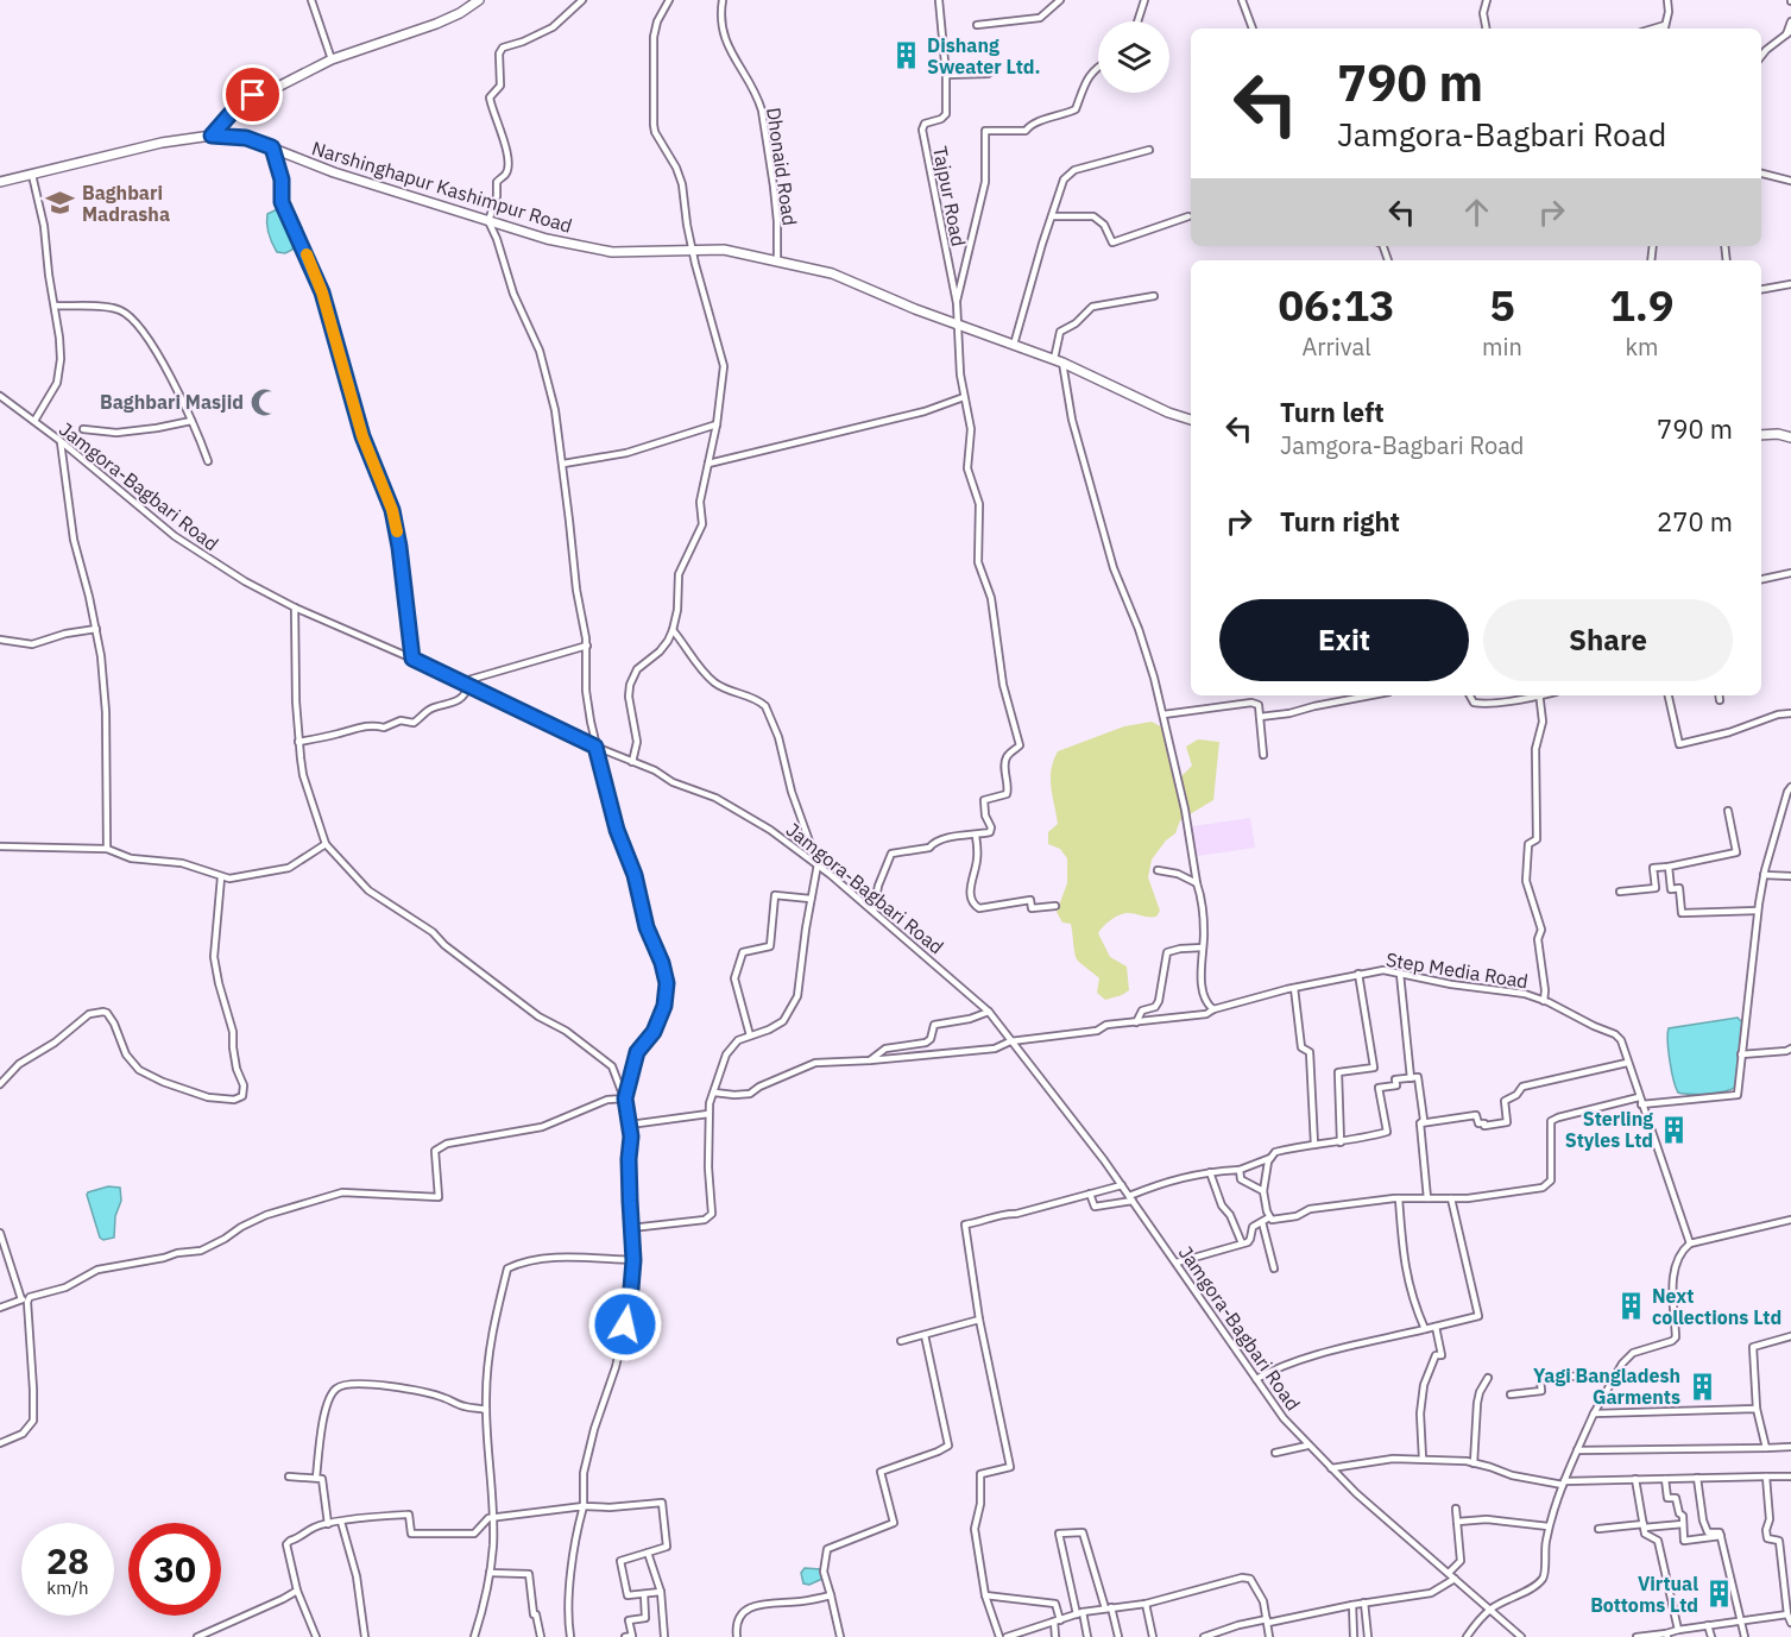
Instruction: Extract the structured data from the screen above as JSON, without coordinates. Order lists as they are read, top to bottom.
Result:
{
  "streets": {
    "street": [
      "Dhonaid Road",
      "Narshinghapur Kashimpur Road",
      "Tajpur Road",
      "Jamgora-Bagbari Road",
      "Step Media Road"
    ]
  },
  "crossings": [
    ["Dhonaid Road", "Narshinghapur Kashimpur Road"],
    ["Narshinghapur Kashimpur Road", "Tajpur Road"],
    ["Jamgora-Bagbari Road", "Step Media Road"]
  ],
  "places": {
    "building": [
      "Dishang Sweater Ltd.",
      "Sterling Styles Ltd",
      "Next collections Ltd",
      "Yagi Bangladesh Garments",
      "Virtual Bottoms Ltd"
    ],
    "school or university": ["Baghbari Madrasha"],
    "mosque": ["Baghbari Masjid"]
  },
  "page": {
    "turn": ["790 m", "Jamgora-Bagbari Road"],
    "eta": [
      "06:13",
      "Arrival",
      "5",
      "min",
      "1.9",
      "km"
    ],
    "list": [
      {
        "name": "Turn left",
        "note": "Jamgora-Bagbari Road",
        "value": "790 m"
      },
      {
        "name": "Turn right",
        "value": "270 m"
      }
    ],
    "buttons": ["Exit", "Share"],
    "speed": "28 km/h",
    "limit": "30"
  }
}
